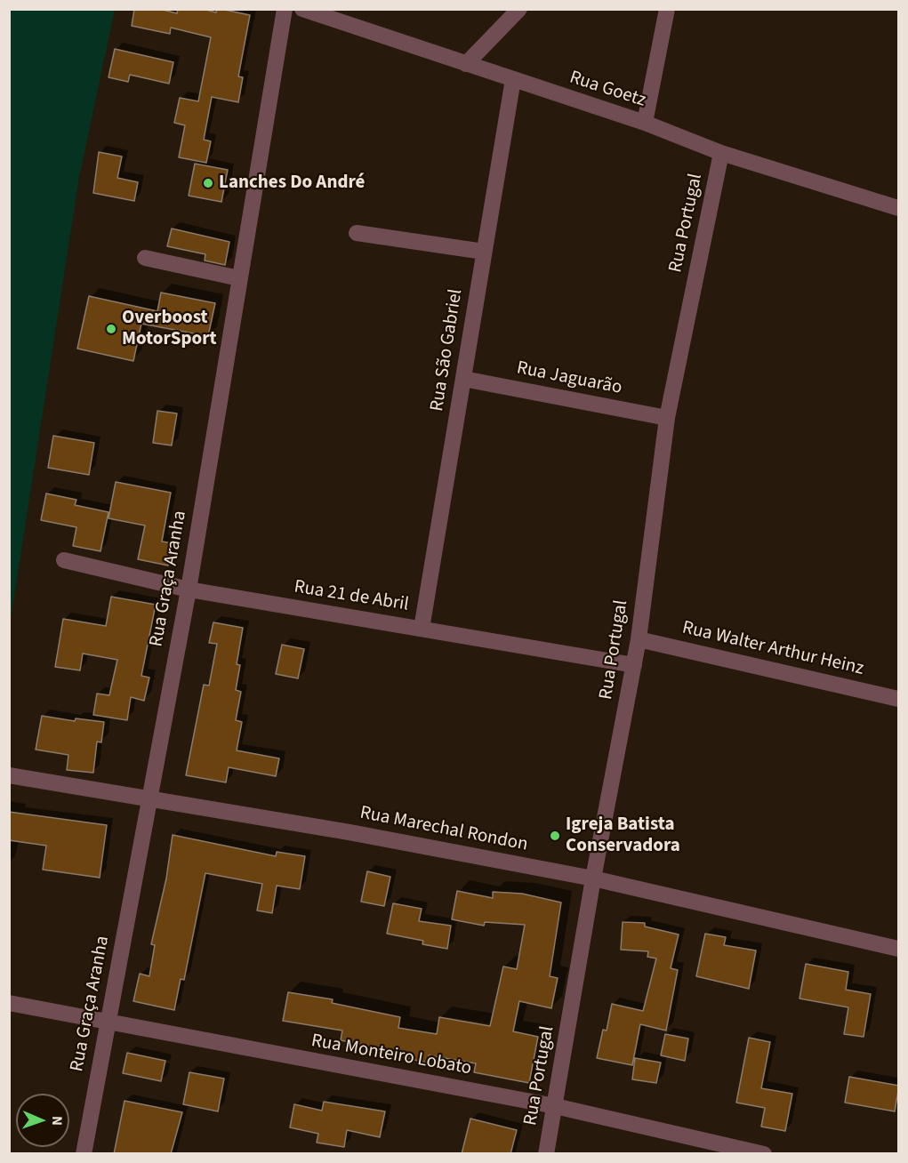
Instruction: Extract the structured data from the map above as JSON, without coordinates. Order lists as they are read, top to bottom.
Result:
{
  "streets": {
    "street": [
      "Rua Goetz",
      "Rua Portugal",
      "Rua São Gabriel",
      "Rua Jaguarão",
      "Rua Graça Aranha",
      "Rua 21 de Abril",
      "Rua Walter Arthur Heinz",
      "Rua Marechal Rondon",
      "Rua Monteiro Lobato"
    ]
  },
  "crossings": [
    ["Rua Goetz", "Rua Portugal"],
    ["Rua Goetz", "Rua São Gabriel"],
    ["Rua Portugal", "Rua Jaguarão"],
    ["Rua Portugal", "Rua 21 de Abril"],
    ["Rua Portugal", "Rua Walter Arthur Heinz"],
    ["Rua Portugal", "Rua Marechal Rondon"],
    ["Rua Portugal", "Rua Monteiro Lobato"],
    ["Rua São Gabriel", "Rua Jaguarão"],
    ["Rua São Gabriel", "Rua 21 de Abril"],
    ["Rua Graça Aranha", "Rua 21 de Abril"],
    ["Rua Graça Aranha", "Rua Marechal Rondon"],
    ["Rua Graça Aranha", "Rua Monteiro Lobato"]
  ],
  "places": ["Lanches Do André", "Overboost MotorSport", "Igreja Batista Conservadora"],
  "north": "right"
}
